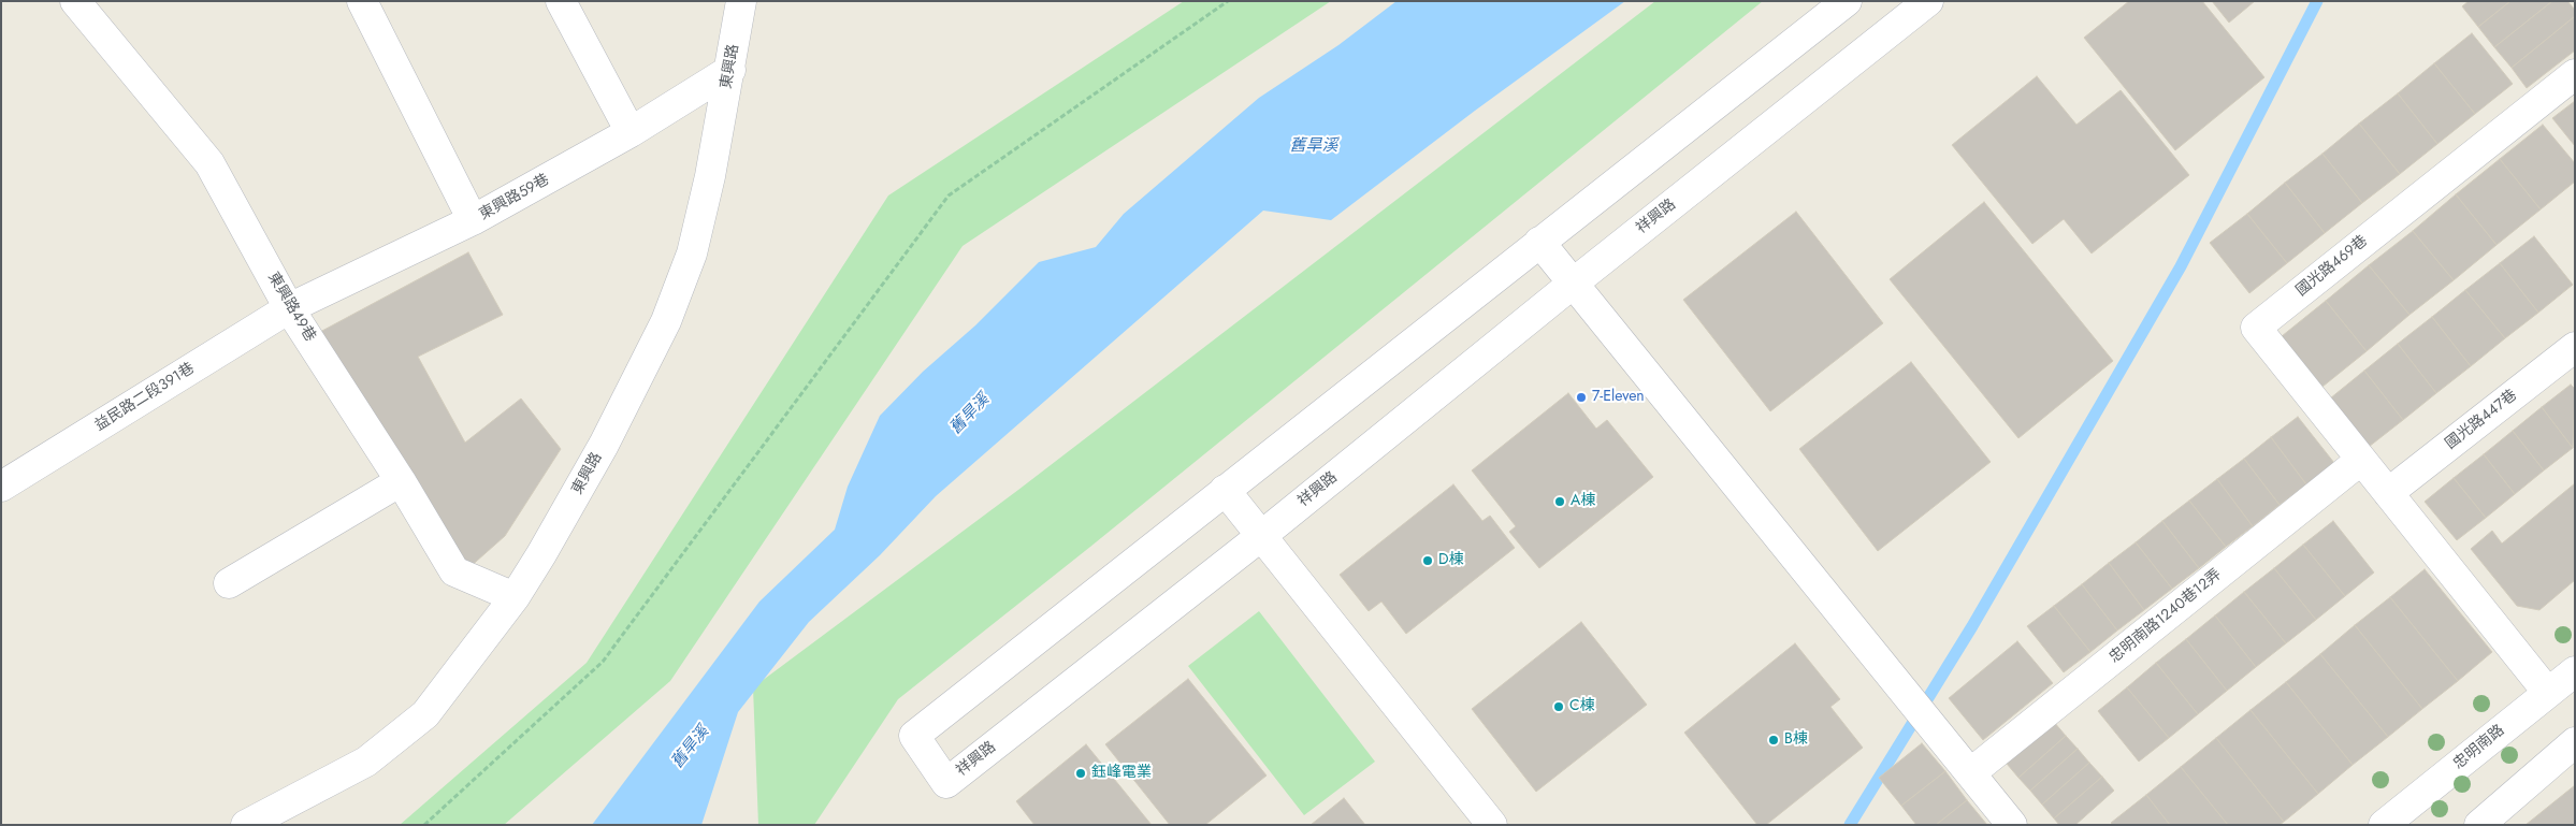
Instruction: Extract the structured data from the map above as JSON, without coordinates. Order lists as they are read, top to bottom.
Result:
{
  "streets": {
    "street": [
      "東興路",
      "東興路59巷",
      "祥興路",
      "國光路469巷",
      "東興路49巷",
      "益民路二段391巷",
      "國光路447巷",
      "忠明南路1240巷12弄",
      "忠明南路"
    ]
  },
  "crossings": [
    ["東興路", "東興路59巷"],
    ["東興路", "東興路49巷"],
    ["東興路59巷", "東興路49巷"],
    ["東興路59巷", "益民路二段391巷"],
    ["國光路469巷", "國光路447巷"],
    ["國光路469巷", "忠明南路1240巷12弄"],
    ["國光路469巷", "忠明南路"],
    ["東興路49巷", "益民路二段391巷"]
  ],
  "water": ["舊旱溪"],
  "places": [
    "7-Eleven",
    "A棟",
    "D棟",
    "C棟",
    "B棟",
    "鈺峰電業"
  ]
}
